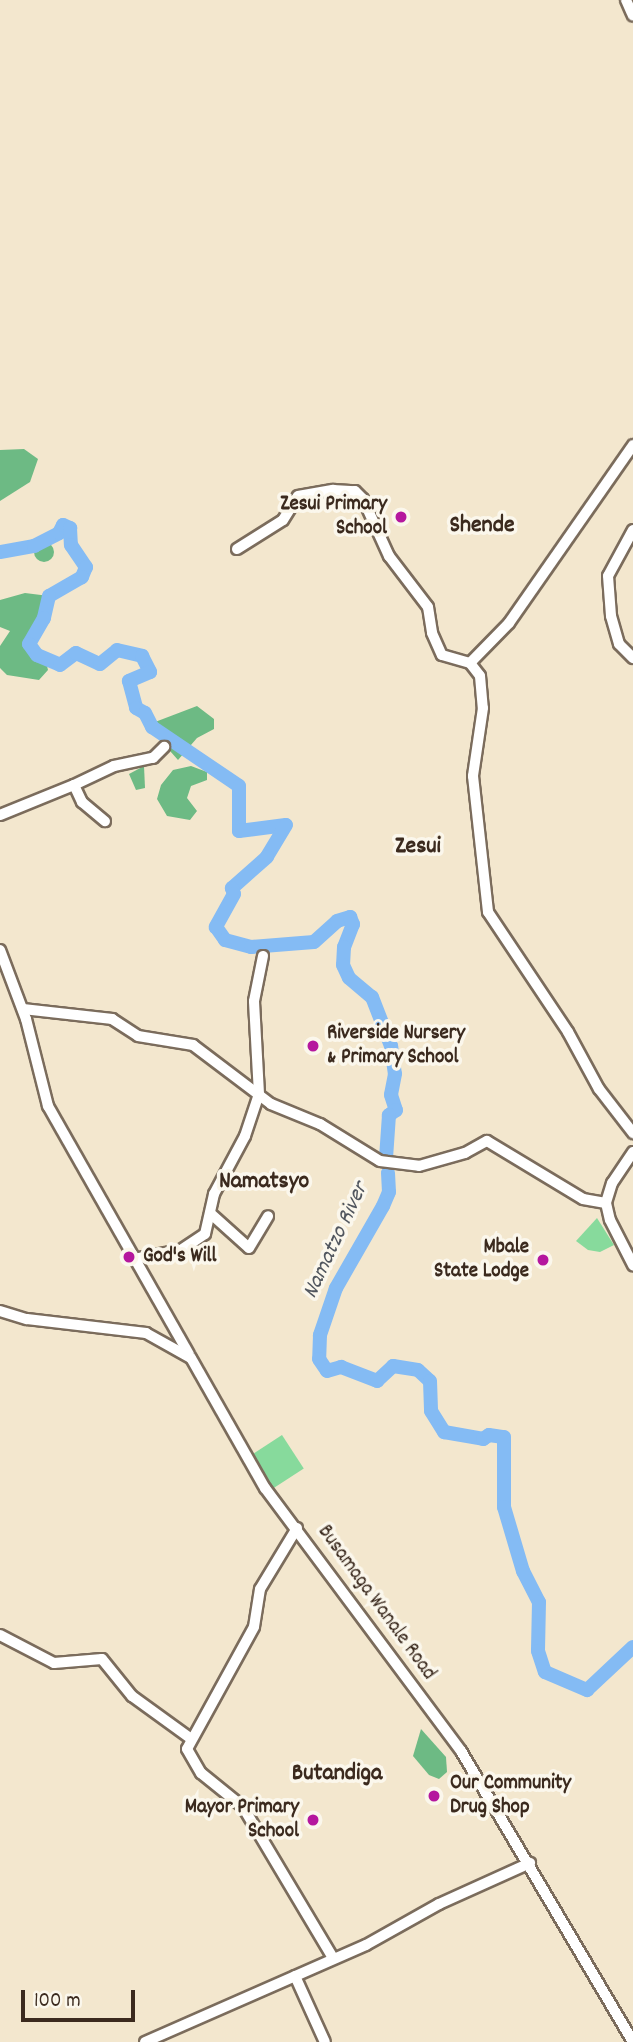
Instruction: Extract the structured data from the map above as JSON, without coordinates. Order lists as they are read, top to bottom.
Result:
{
  "streets": {
    "street": ["Busamaga Wanale Road"]
  },
  "districts": [
    "Shende",
    "Zesui",
    "Namatsyo",
    "Butandiga"
  ],
  "water": ["Namatzo River"],
  "places": [
    "Zesui Primary School",
    "Riverside Nursery & Primary School",
    "God's Will",
    "Mbale State Lodge",
    "Our Community Drug Shop",
    "Mayor Primary School"
  ],
  "scale_bar": "100 m"
}
